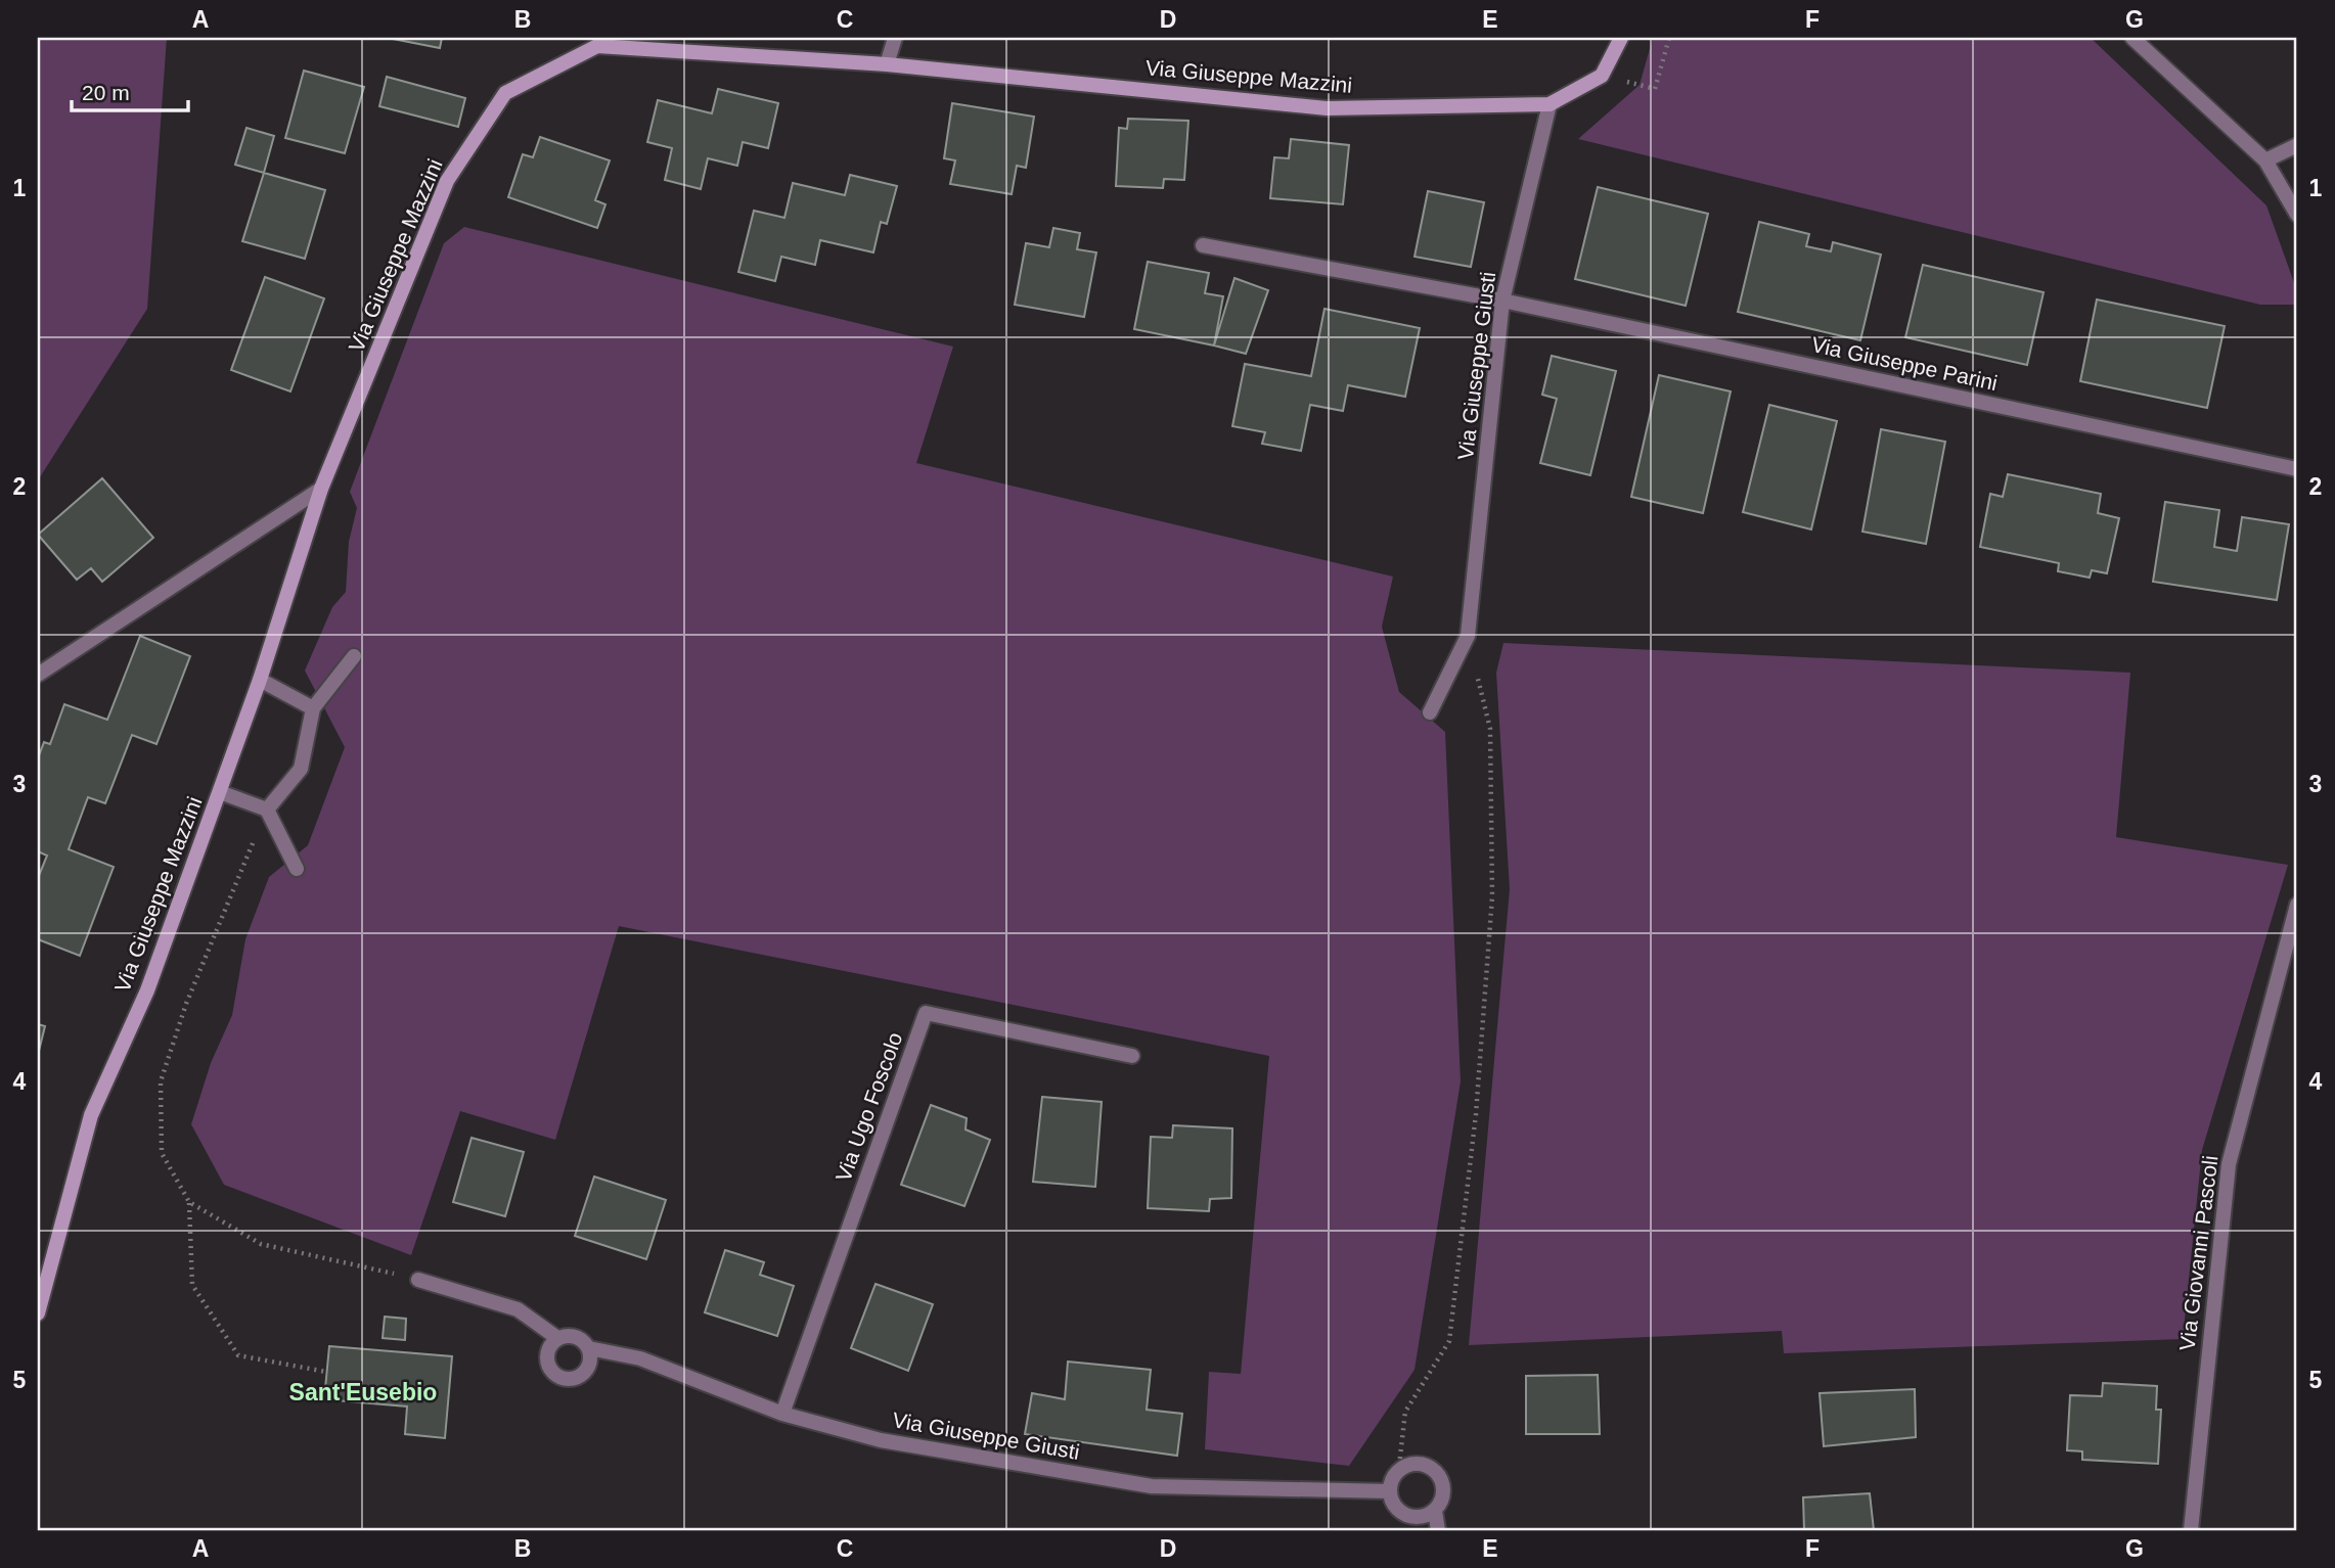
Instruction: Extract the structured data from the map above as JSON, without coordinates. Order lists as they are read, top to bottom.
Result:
{
  "streets": {
    "street": [
      "Via Giuseppe Mazzini",
      "Via Giuseppe Parini",
      "Via Giuseppe Giusti",
      "Via Ugo Foscolo",
      "Via Giovanni Pascoli"
    ]
  },
  "crossings": [
    ["Via Giuseppe Mazzini", "Via Giuseppe Giusti"],
    ["Via Giuseppe Parini", "Via Giuseppe Giusti"],
    ["Via Giuseppe Giusti", "Via Ugo Foscolo"]
  ],
  "districts": ["Sant'Eusebio"],
  "scale_bar": "20 m",
  "grid": {
    "columns": [
      "A",
      "B",
      "C",
      "D",
      "E",
      "F",
      "G"
    ],
    "rows": [
      "1",
      "2",
      "3",
      "4",
      "5"
    ]
  }
}
